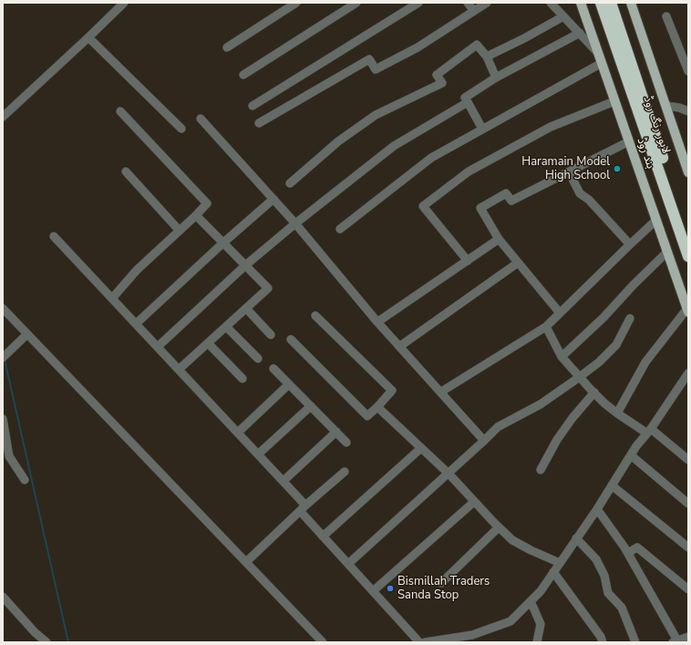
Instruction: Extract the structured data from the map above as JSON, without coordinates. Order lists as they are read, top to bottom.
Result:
{
  "streets": {
    "highway": ["لاہور رنگ روڈ"],
    "main road": ["بند روڈ"]
  },
  "places": ["Haramain Model High School", "Bismillah Traders Sanda Stop"]
}
